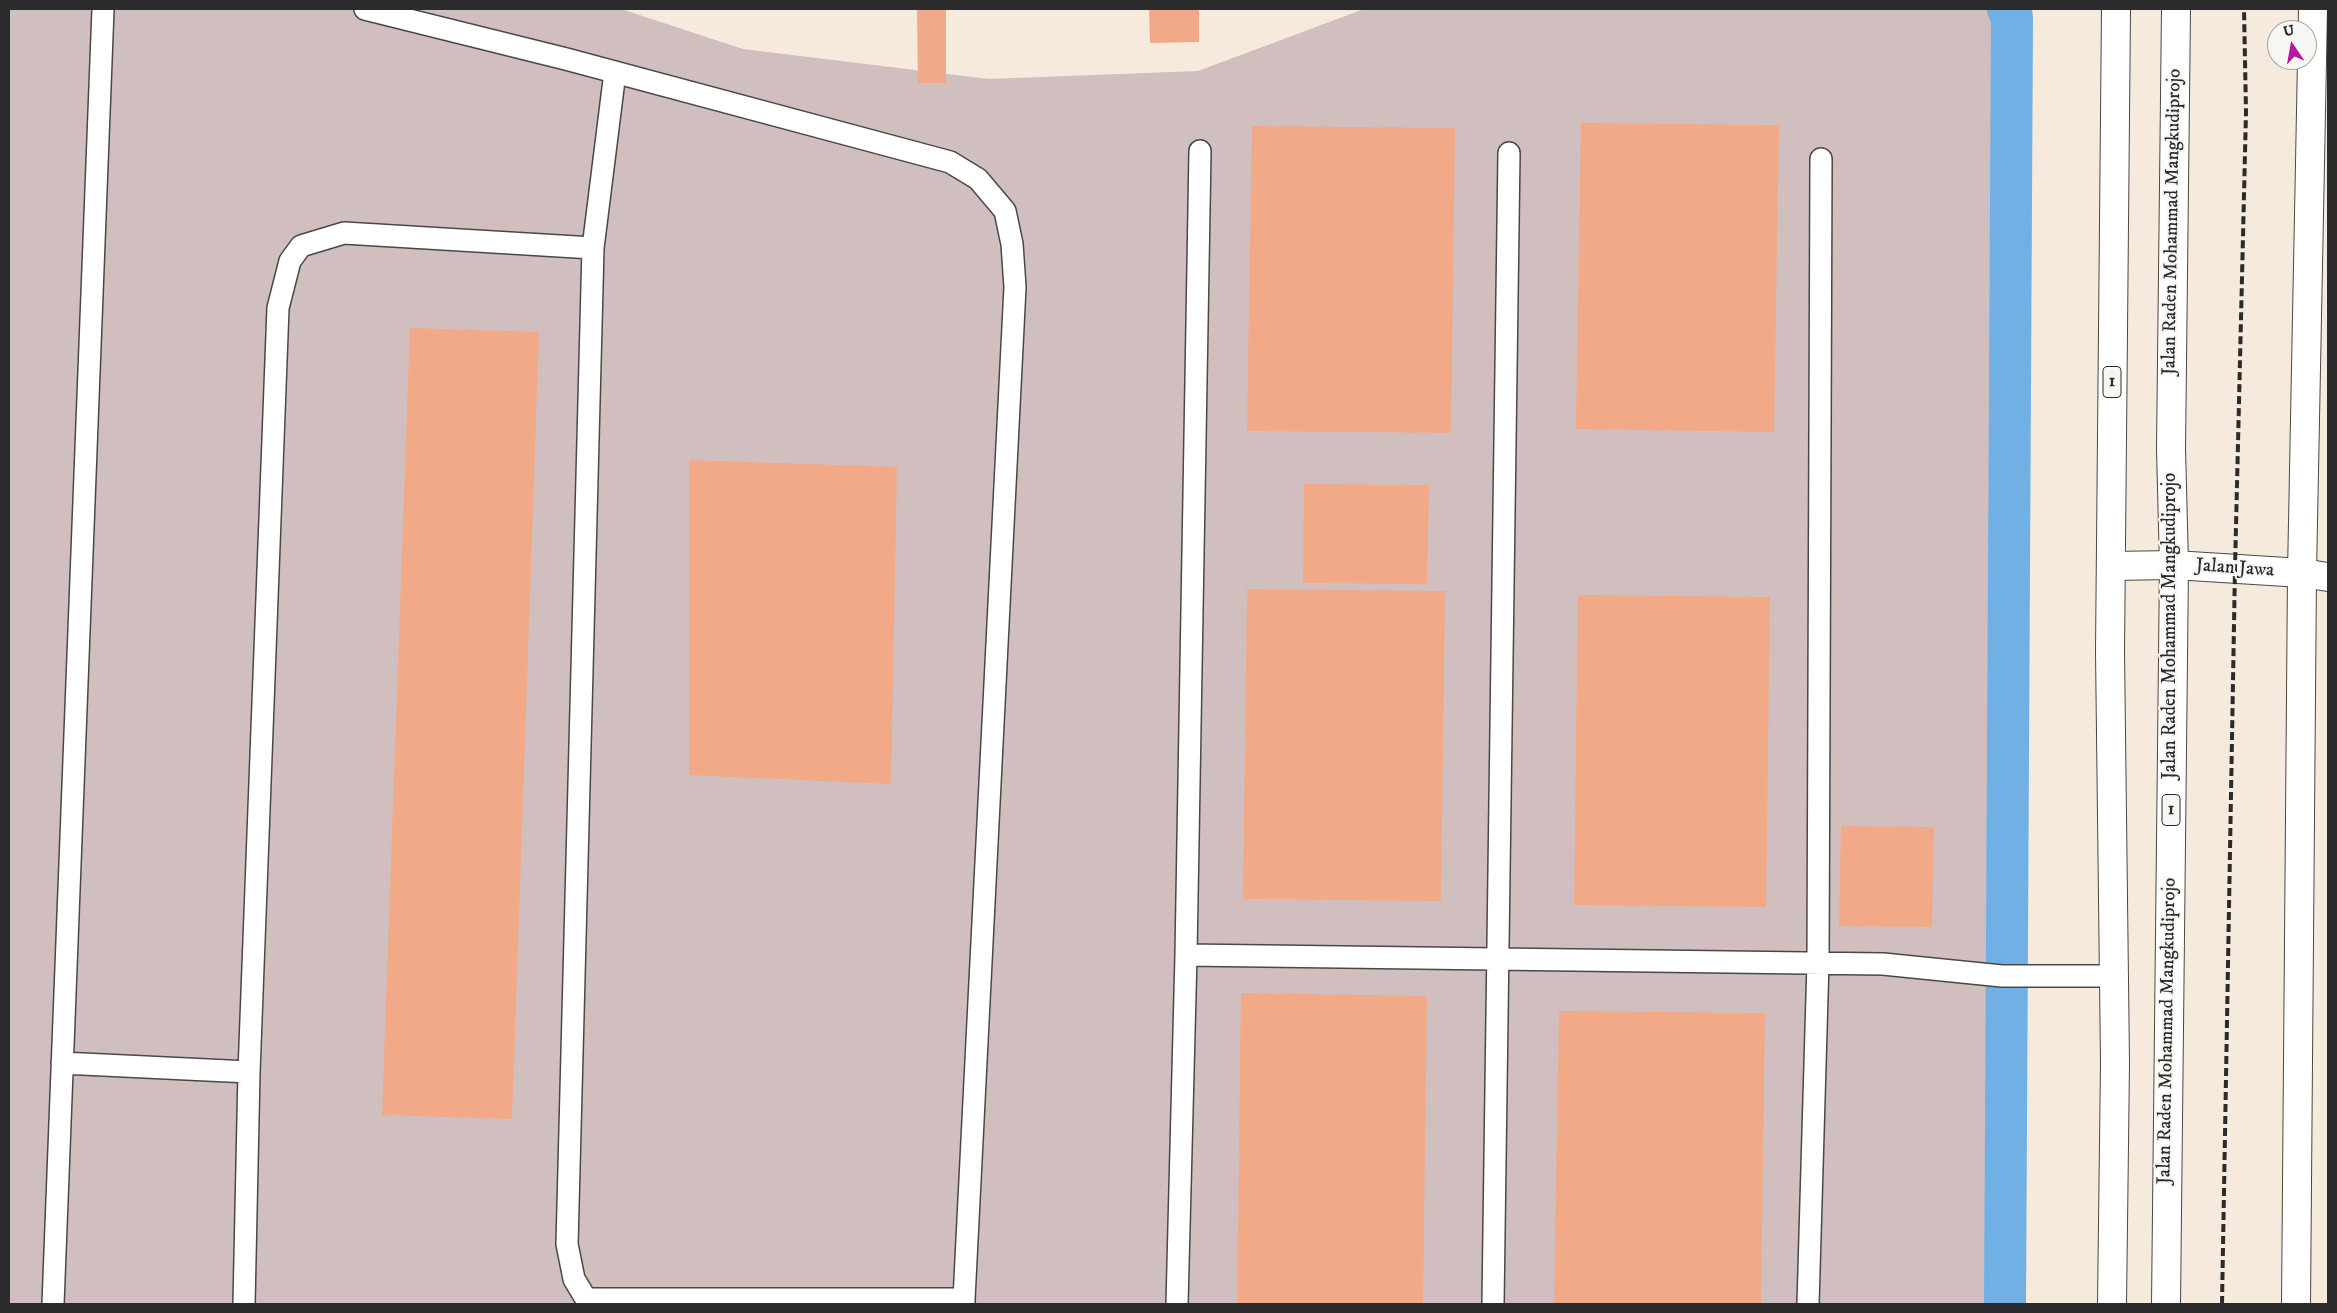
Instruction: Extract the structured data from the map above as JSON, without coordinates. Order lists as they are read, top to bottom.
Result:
{
  "streets": {
    "main road": ["Jalan Raden Mohammad Mangkudiprojo", "1", "Jalan Jawa"]
  },
  "crossings": [
    ["Jalan Raden Mohammad Mangkudiprojo", "Jalan Jawa"],
    ["1", "Jalan Jawa"]
  ],
  "north": "top"
}
